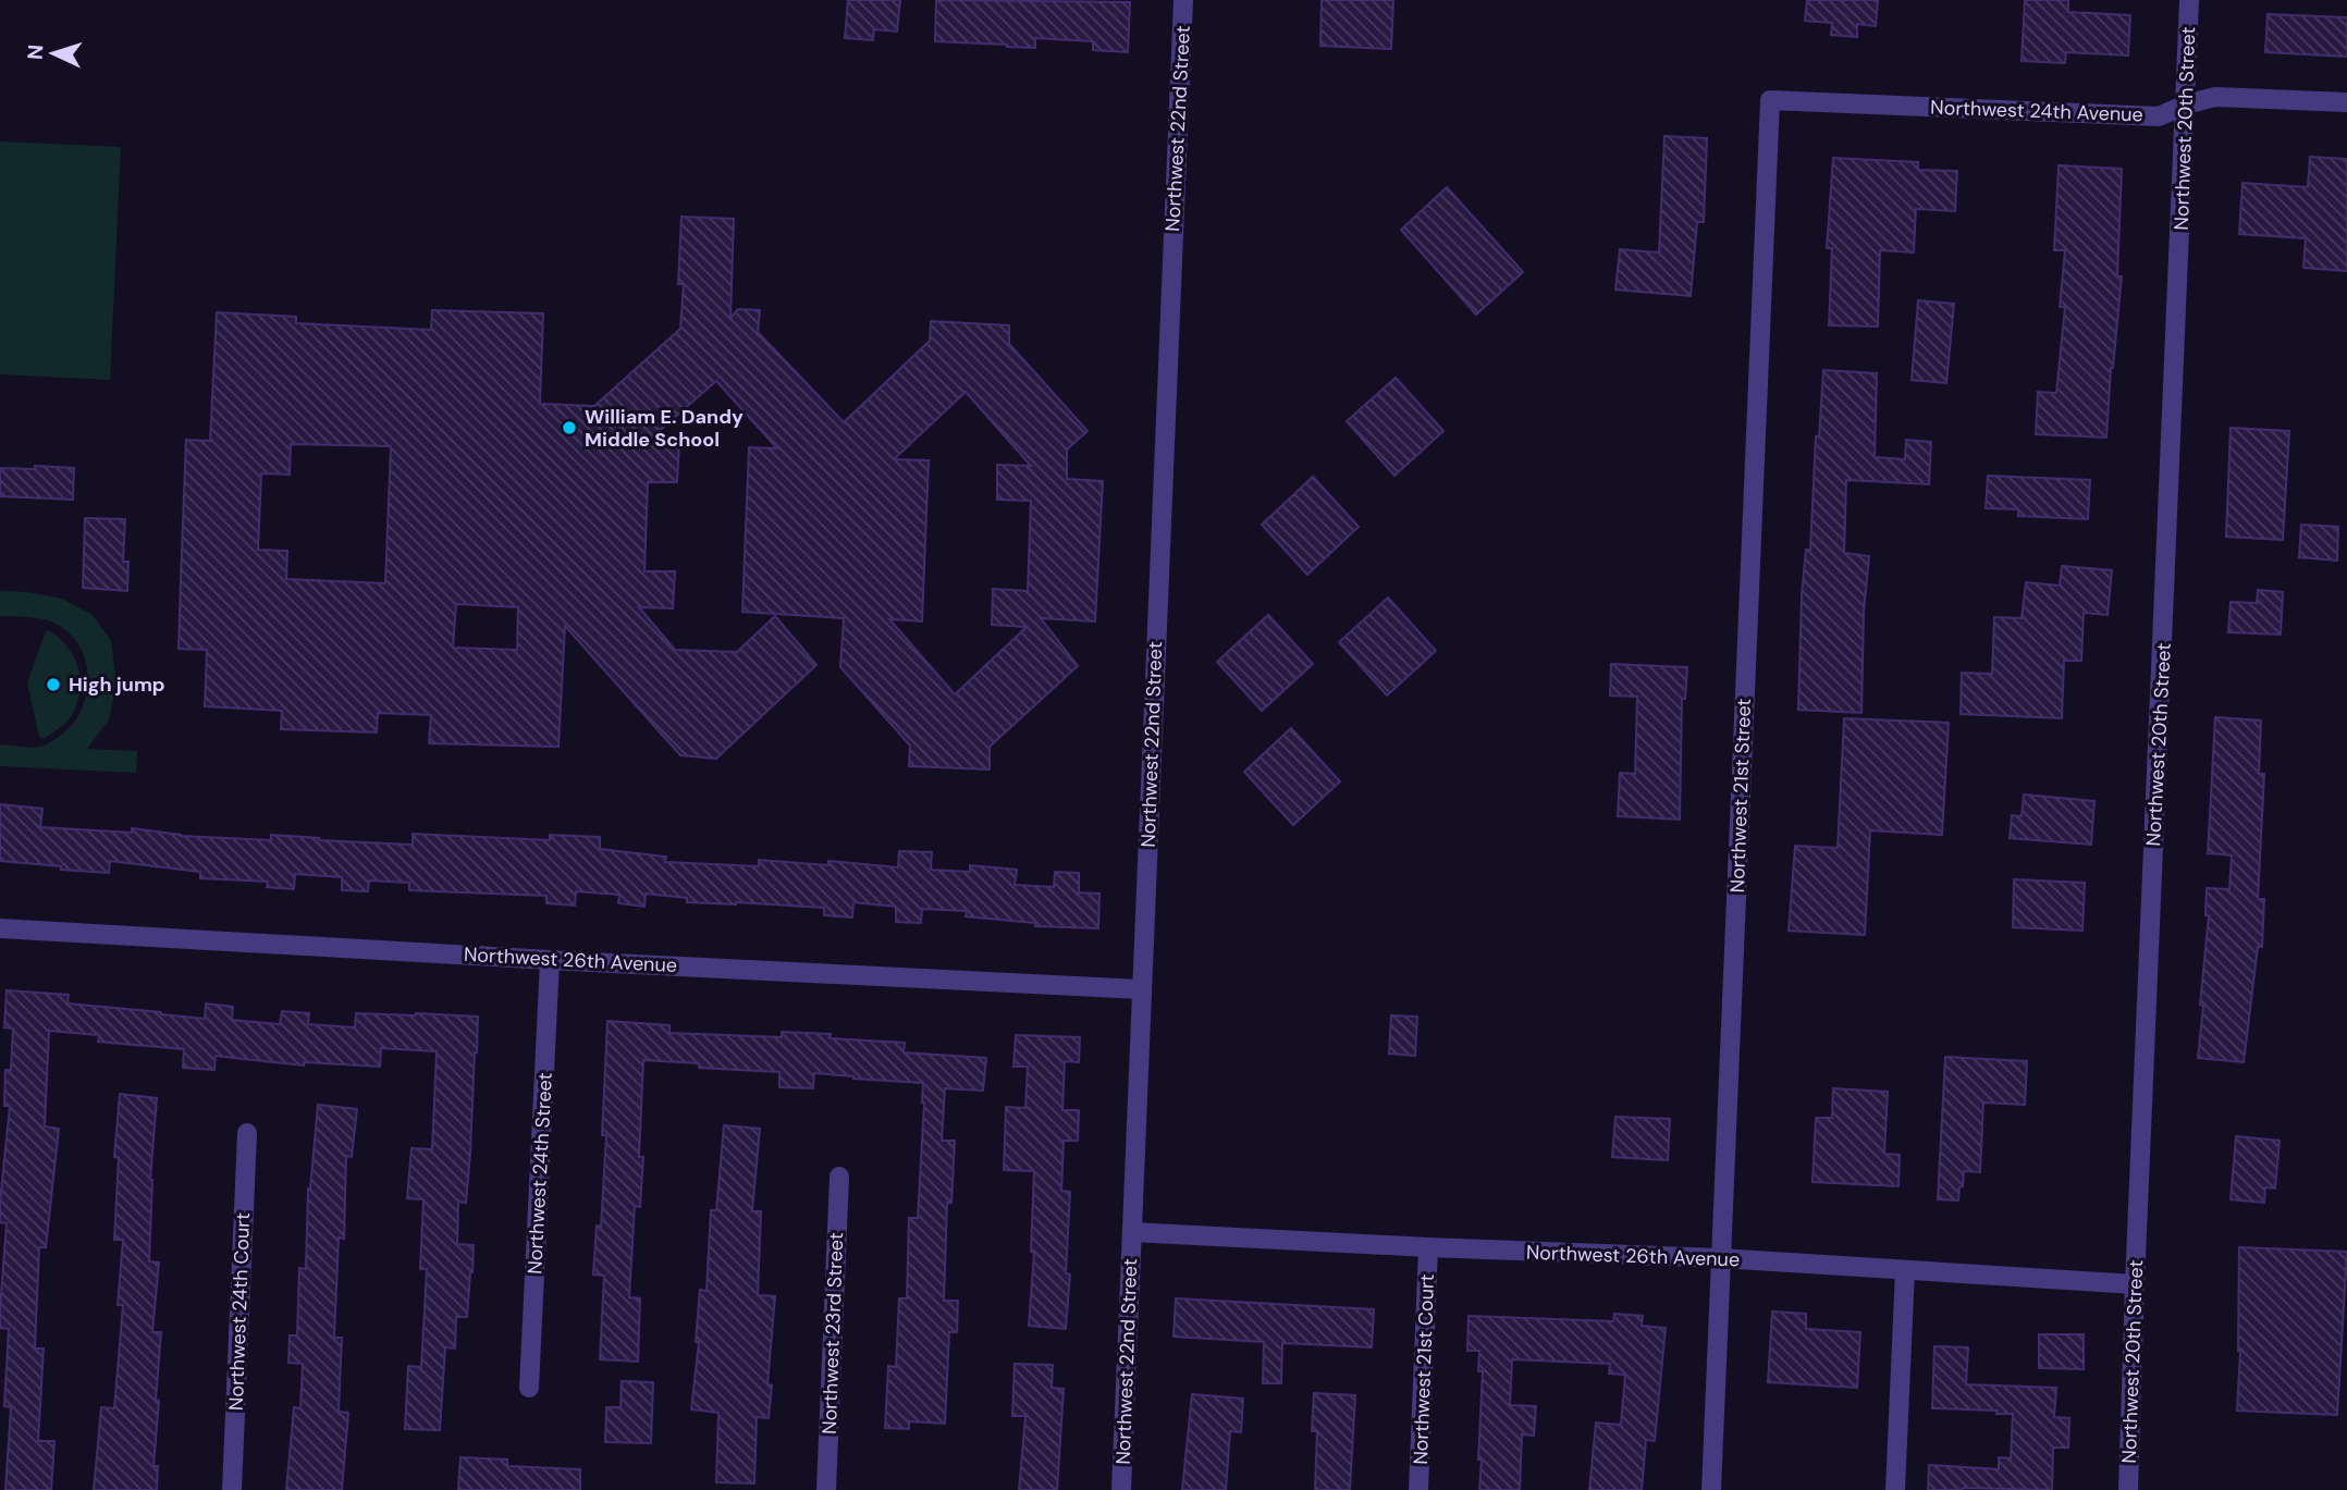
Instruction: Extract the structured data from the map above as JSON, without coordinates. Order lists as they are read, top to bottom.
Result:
{
  "streets": {
    "street": [
      "Northwest 24th Avenue",
      "Northwest 22nd Street",
      "Northwest 20th Street",
      "Northwest 21st Street",
      "Northwest 26th Avenue",
      "Northwest 24th Street",
      "Northwest 24th Court",
      "Northwest 23rd Street",
      "Northwest 21st Court"
    ]
  },
  "crossings": [
    ["Northwest 24th Avenue", "Northwest 20th Street"],
    ["Northwest 24th Avenue", "Northwest 21st Street"],
    ["Northwest 22nd Street", "Northwest 26th Avenue"],
    ["Northwest 20th Street", "Northwest 26th Avenue"],
    ["Northwest 21st Street", "Northwest 26th Avenue"],
    ["Northwest 26th Avenue", "Northwest 24th Street"],
    ["Northwest 26th Avenue", "Northwest 21st Court"]
  ],
  "places": ["William E. Dandy Middle School", "High jump"],
  "north": "left"
}
